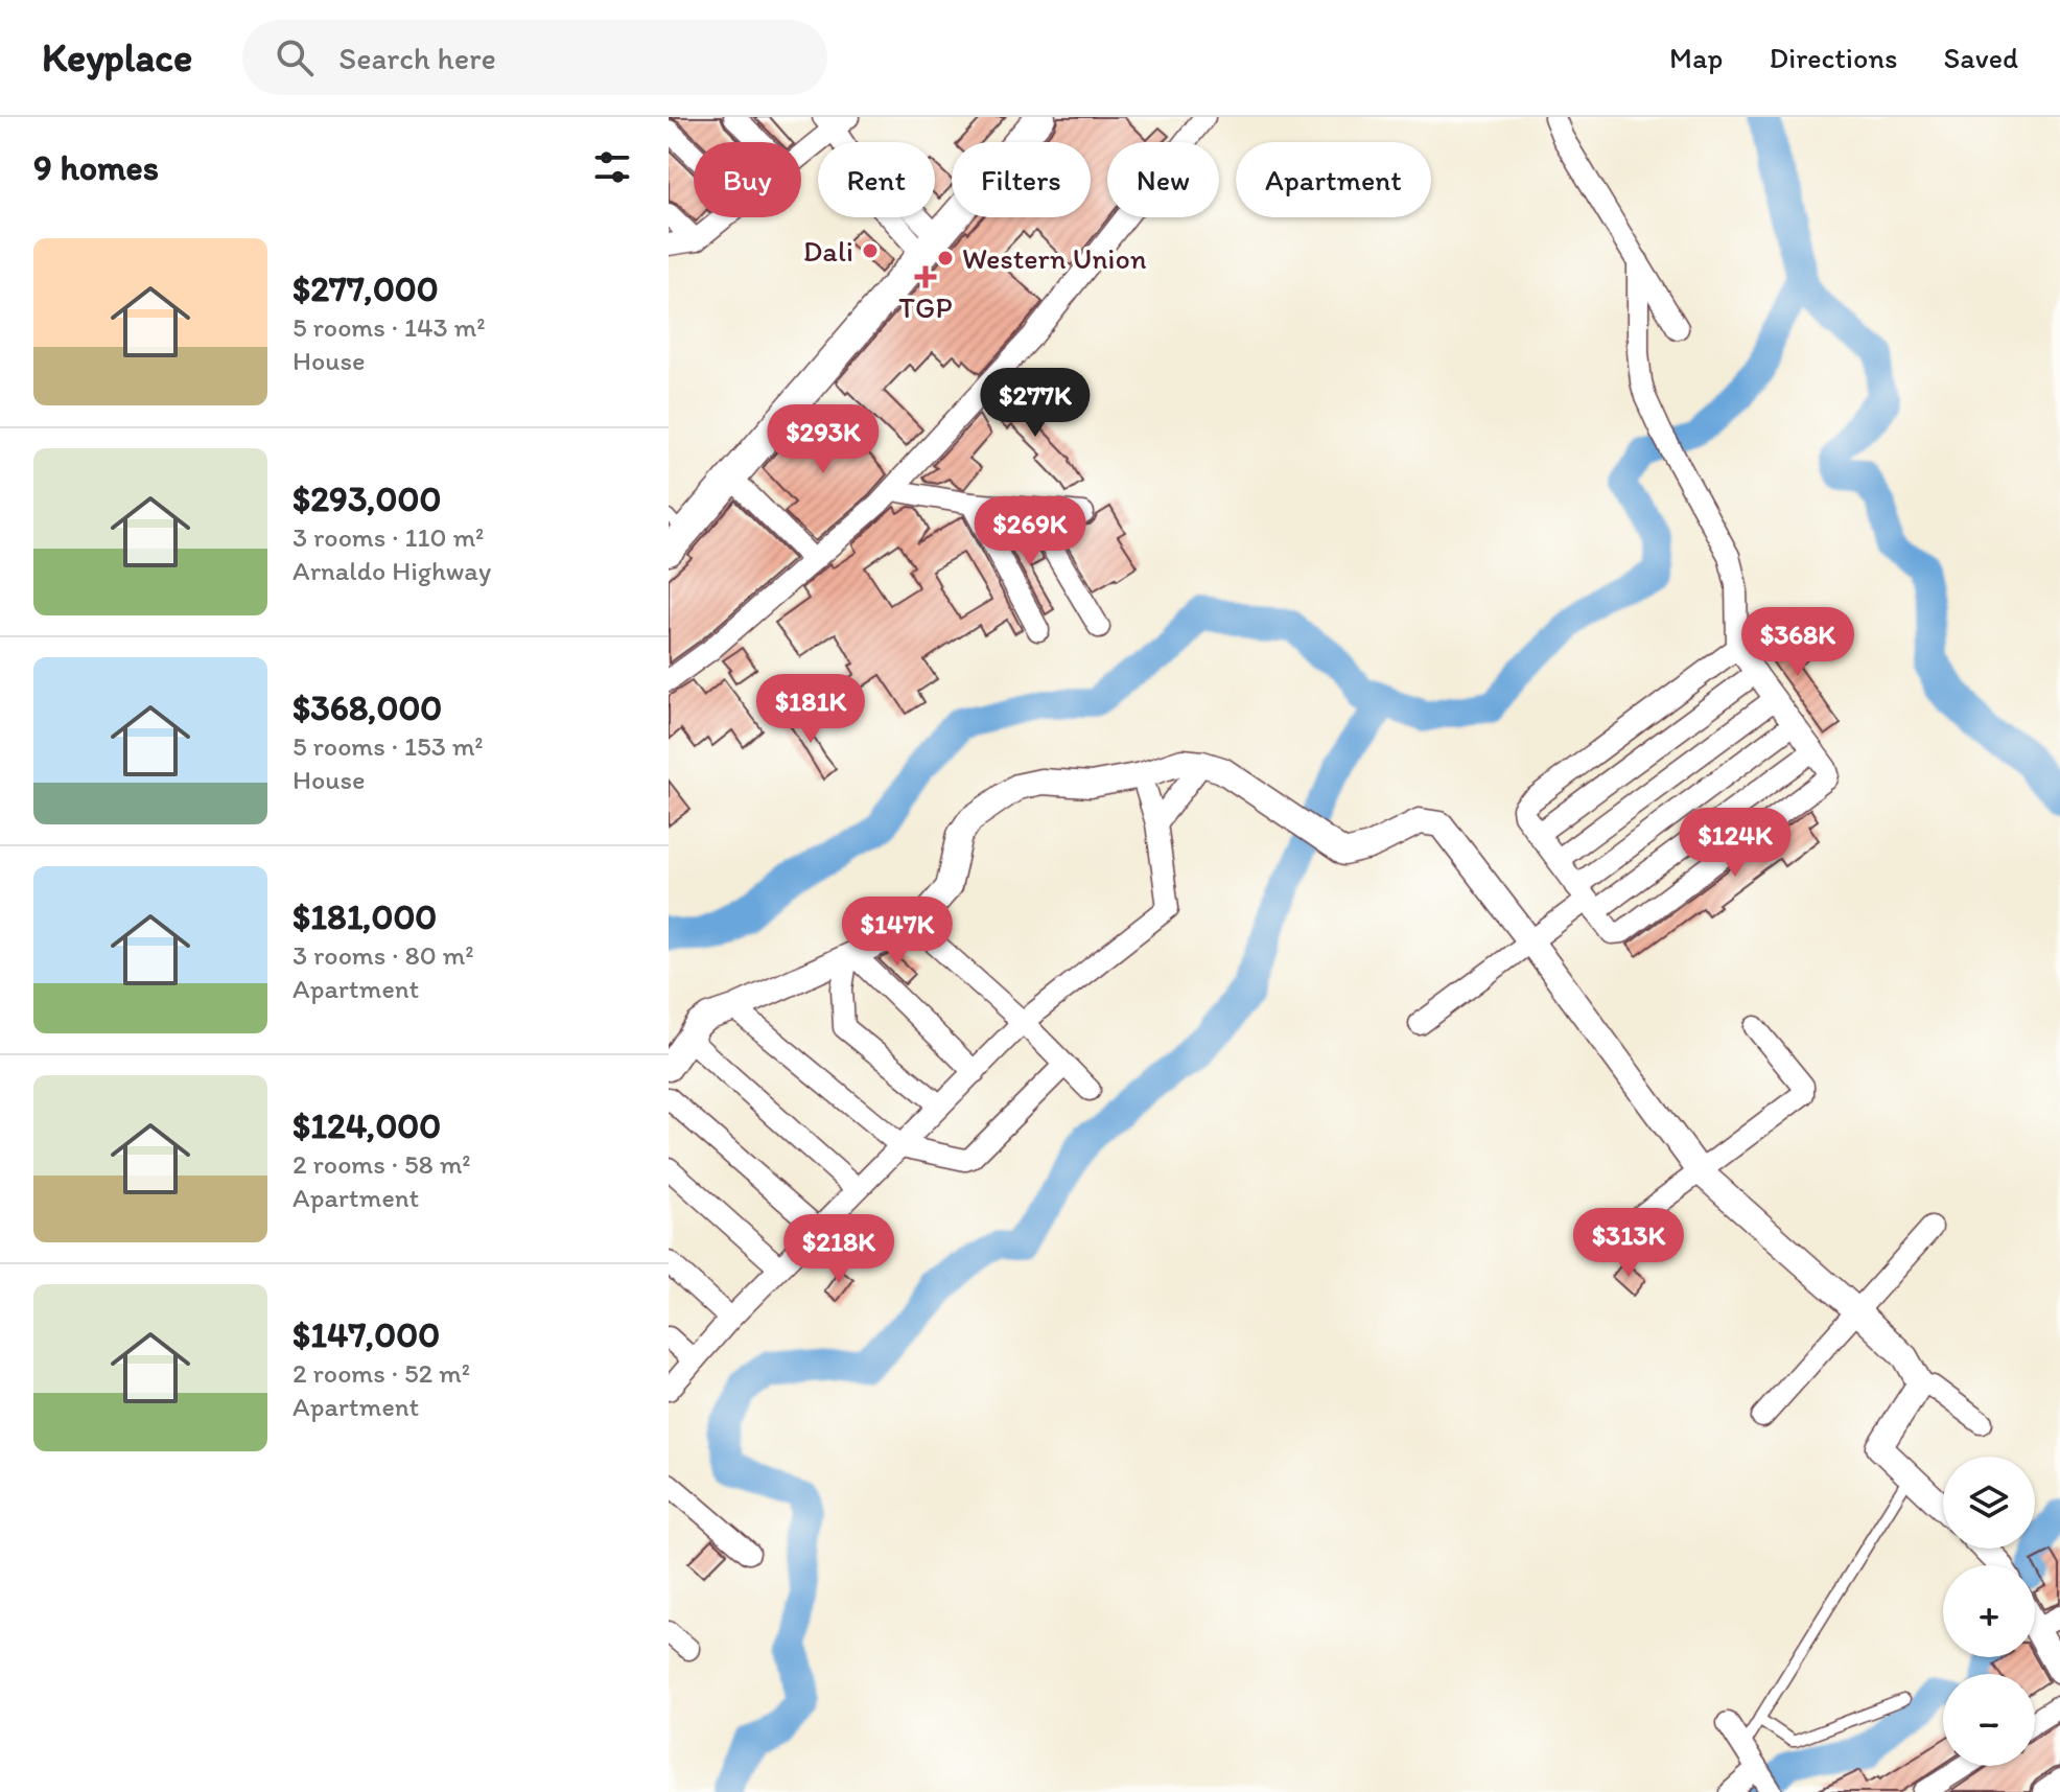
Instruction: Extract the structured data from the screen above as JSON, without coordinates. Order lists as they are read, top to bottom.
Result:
{
  "places": {
    "other": ["Dali", "Western Union"],
    "health": ["TGP"]
  },
  "page": {
    "header": "Keyplace",
    "search": "Search here",
    "nav": ["Map", "Directions", "Saved"],
    "heading": "9 homes",
    "chip": [
      "Buy",
      "Rent",
      "Filters",
      "New",
      "Apartment"
    ],
    "list": [
      {
        "name": "$277,000",
        "note": "5 rooms · 143 m² · House"
      },
      {
        "name": "$293,000",
        "note": "3 rooms · 110 m² · Arnaldo Highway"
      },
      {
        "name": "$368,000",
        "note": "5 rooms · 153 m² · House"
      },
      {
        "name": "$181,000",
        "note": "3 rooms · 80 m² · Apartment"
      },
      {
        "name": "$124,000",
        "note": "2 rooms · 58 m² · Apartment"
      },
      {
        "name": "$147,000",
        "note": "2 rooms · 52 m² · Apartment"
      }
    ],
    "price": [
      "$277K",
      "$293K",
      "$269K",
      "$368K",
      "$181K",
      "$124K",
      "$147K",
      "$313K",
      "$218K"
    ],
    "map_buttons": ["+", "−"]
  }
}
